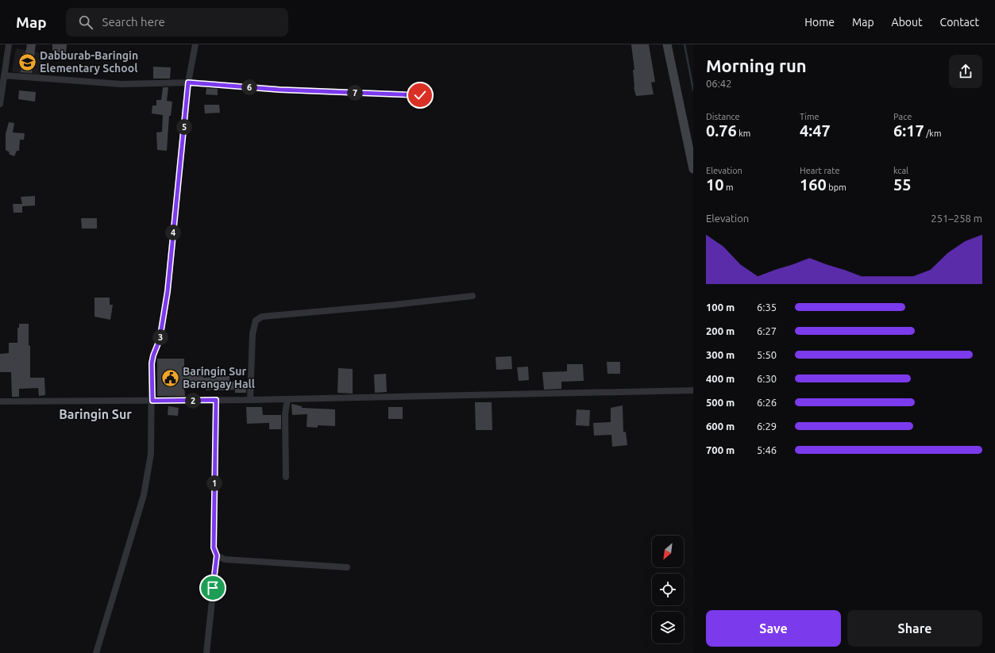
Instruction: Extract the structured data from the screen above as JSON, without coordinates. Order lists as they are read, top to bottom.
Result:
{
  "districts": ["Baringin Sur"],
  "places": {
    "school or university": ["Dabburab-Baringin Elementary School"],
    "public building": ["Baringin Sur Barangay Hall"]
  },
  "north": "bottom left",
  "page": {
    "header": "Map",
    "search": "Search here",
    "nav": [
      "Home",
      "Map",
      "About",
      "Contact"
    ],
    "heading": ["Morning run", "06:42"],
    "pins": [
      "6",
      "7",
      "5",
      "4",
      "3",
      "2",
      "1"
    ],
    "stats": [
      ["Distance", "0.76 km"],
      ["Time", "4:47"],
      ["Pace", "6:17 /km"],
      ["Elevation", "10 m"],
      ["Heart rate", "160 bpm"],
      ["kcal", "55"]
    ],
    "chart": ["Elevation", "251–258 m"],
    "list": [
      {
        "name": "100 m",
        "note": "6:35"
      },
      {
        "name": "200 m",
        "note": "6:27"
      },
      {
        "name": "300 m",
        "note": "5:50"
      },
      {
        "name": "400 m",
        "note": "6:30"
      },
      {
        "name": "500 m",
        "note": "6:26"
      },
      {
        "name": "600 m",
        "note": "6:29"
      },
      {
        "name": "700 m",
        "note": "5:46"
      }
    ],
    "buttons": ["Save", "Share"]
  }
}
